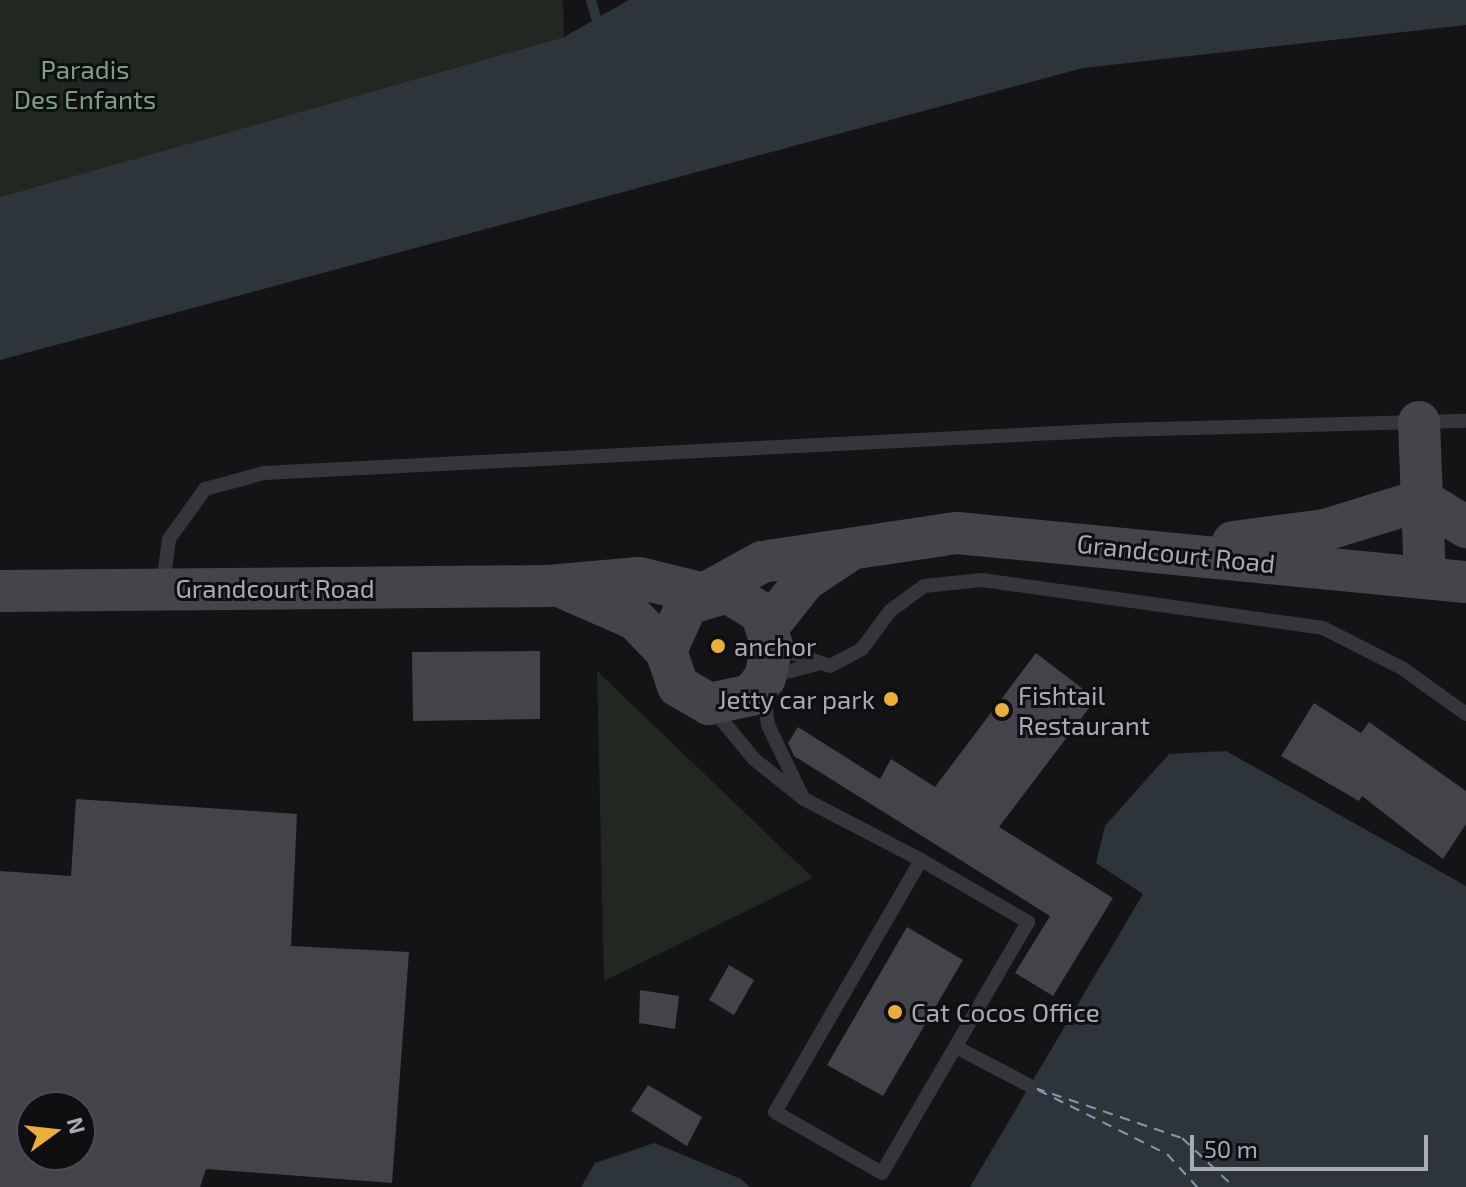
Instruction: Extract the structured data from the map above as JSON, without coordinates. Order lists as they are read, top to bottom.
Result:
{
  "streets": {
    "street": ["Grandcourt Road"]
  },
  "parks": ["Paradis Des Enfants"],
  "places": [
    "anchor",
    "Jetty car park",
    "Fishtail Restaurant",
    "Cat Cocos Office"
  ],
  "scale_bar": "50 m",
  "north": "right"
}
